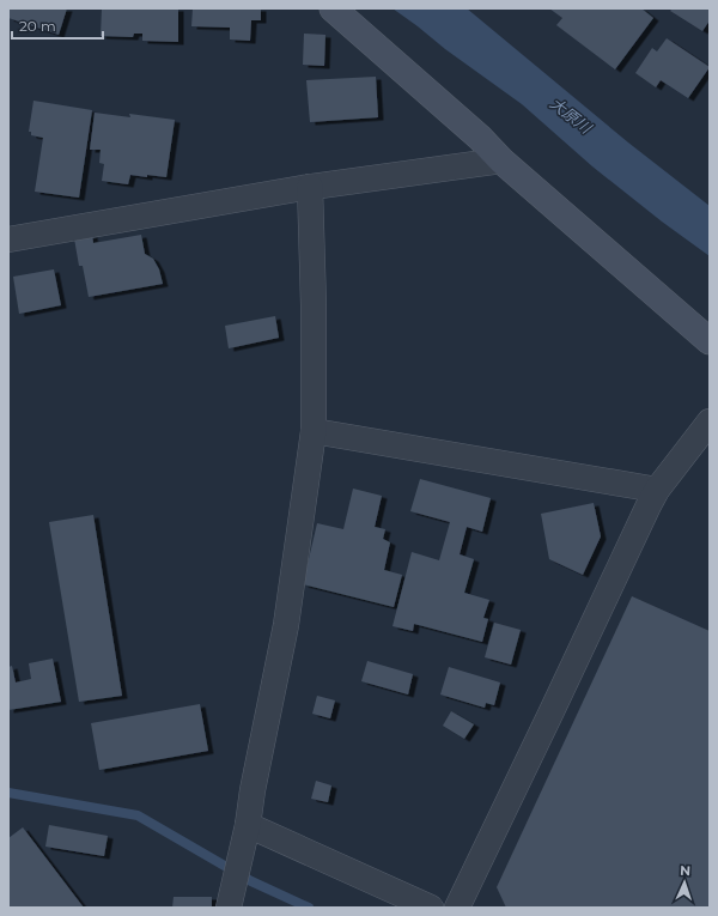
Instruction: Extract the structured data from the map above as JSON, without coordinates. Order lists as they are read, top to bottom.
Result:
{
  "water": ["大原川"],
  "scale_bar": "20 m",
  "north": "top"
}
